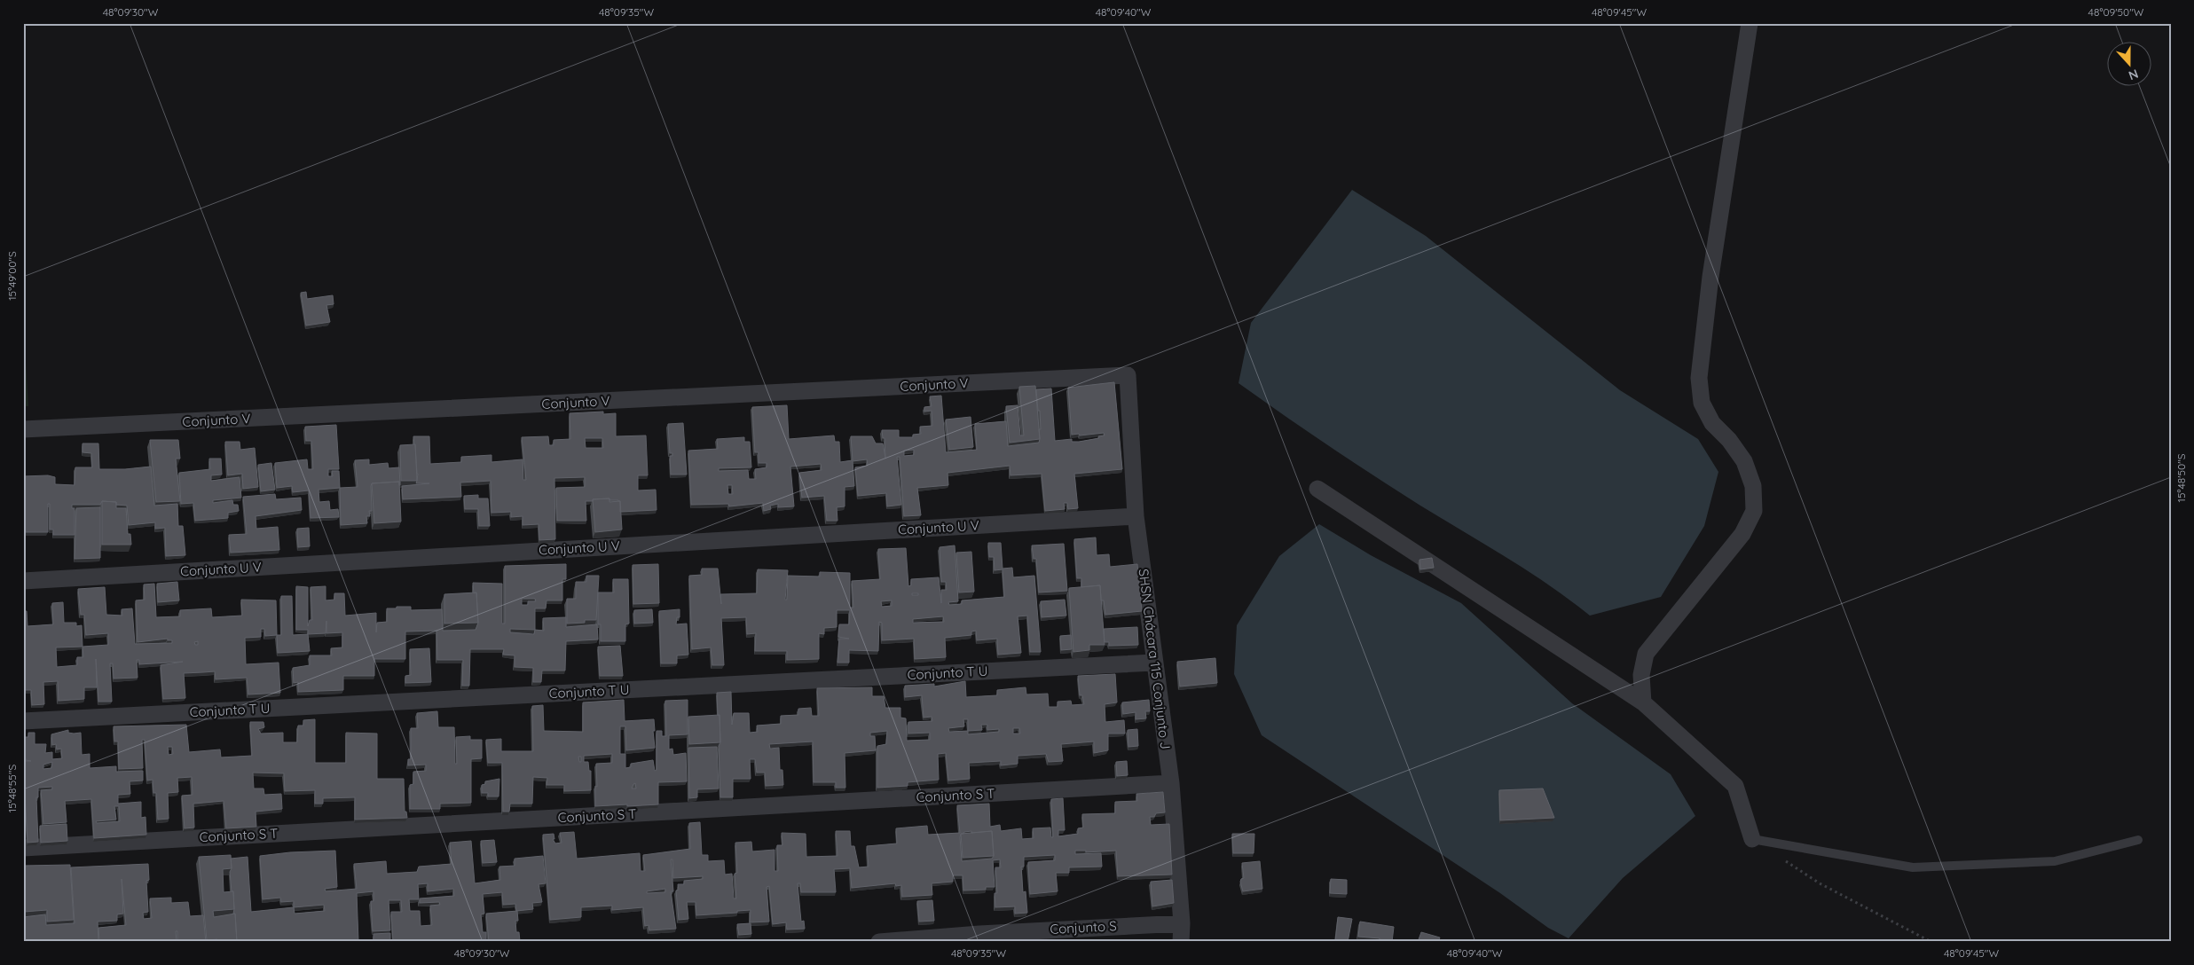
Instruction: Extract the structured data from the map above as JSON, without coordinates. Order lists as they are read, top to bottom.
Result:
{
  "streets": {
    "street": [
      "Conjunto V",
      "Conjunto U V",
      "SHSN Chácara 115 Conjunto J",
      "Conjunto T U",
      "Conjunto S T",
      "Conjunto S"
    ]
  },
  "crossings": [
    ["Conjunto V", "SHSN Chácara 115 Conjunto J"],
    ["Conjunto U V", "SHSN Chácara 115 Conjunto J"],
    ["SHSN Chácara 115 Conjunto J", "Conjunto T U"],
    ["SHSN Chácara 115 Conjunto J", "Conjunto S T"],
    ["SHSN Chácara 115 Conjunto J", "Conjunto S"]
  ],
  "north": "bottom",
  "coordinates": [
    "48°09'30\"W",
    "48°09'35\"W",
    "48°09'40\"W",
    "48°09'45\"W",
    "48°09'50\"W",
    "15°49'00\"S",
    "15°48'50\"S",
    "15°48'55\"S"
  ]
}
